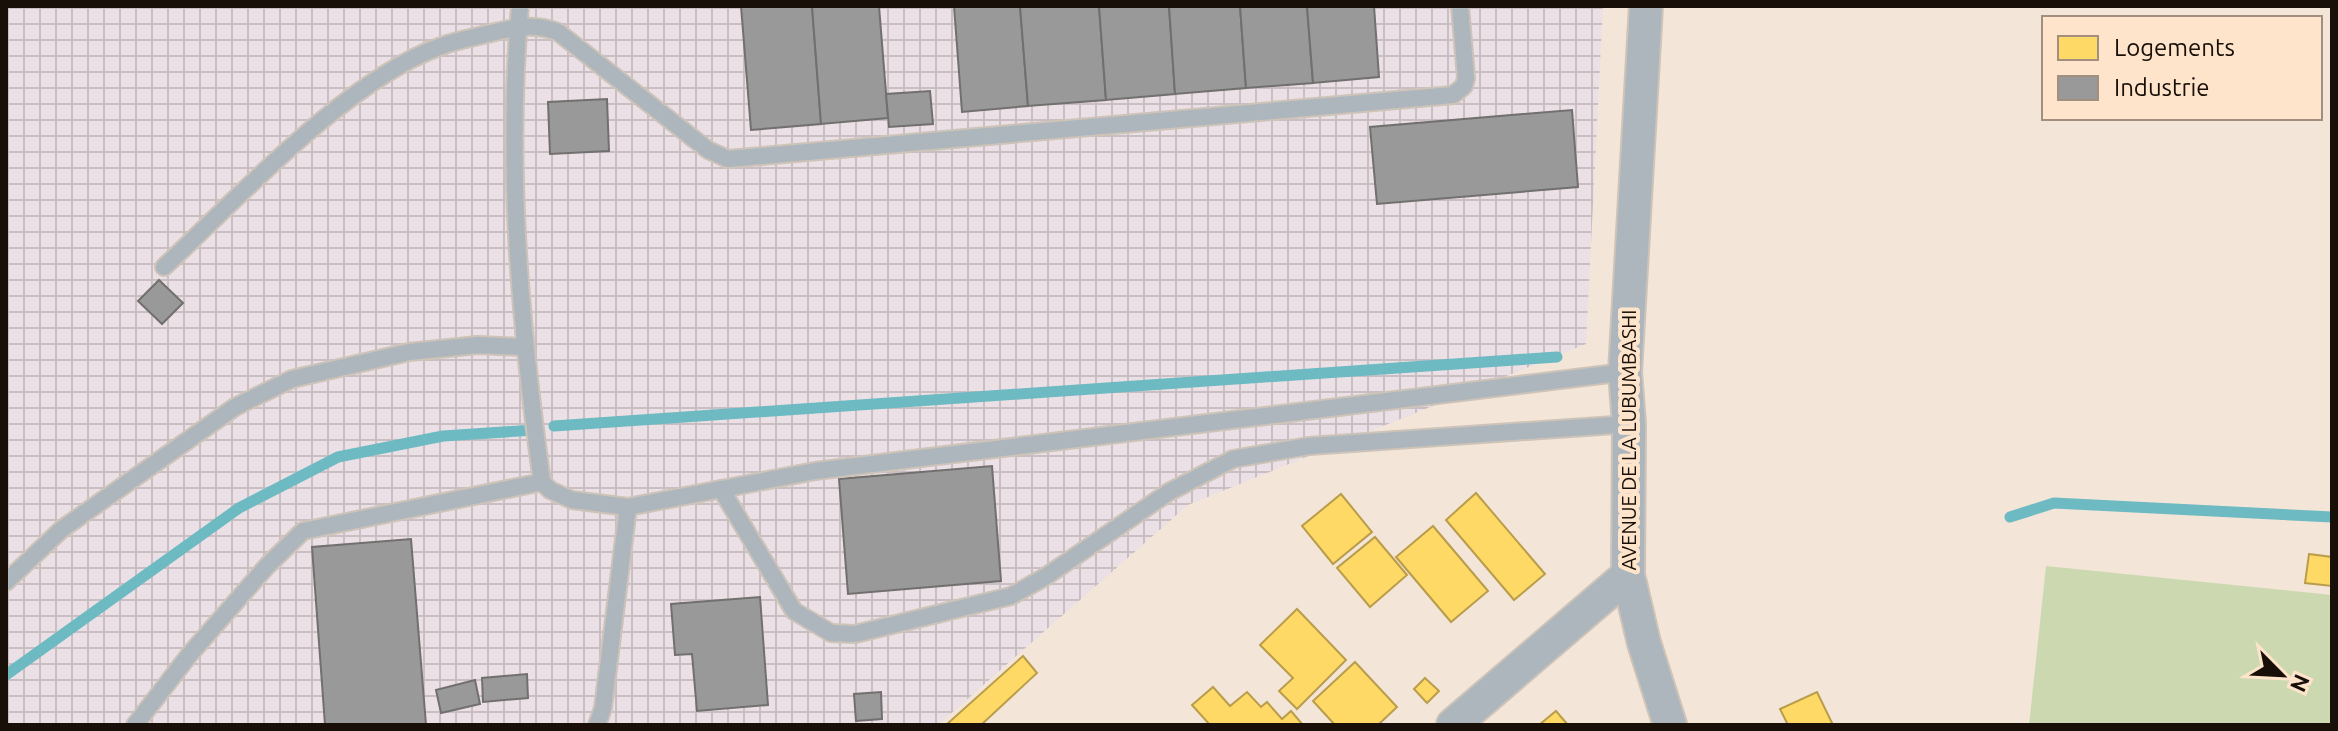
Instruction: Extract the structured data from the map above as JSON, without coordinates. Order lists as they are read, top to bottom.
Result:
{
  "streets": {
    "street": ["AVENUE DE LA LUBUMBASHI"]
  },
  "legend": ["Logements", "Industrie"],
  "north": "bottom right"
}
